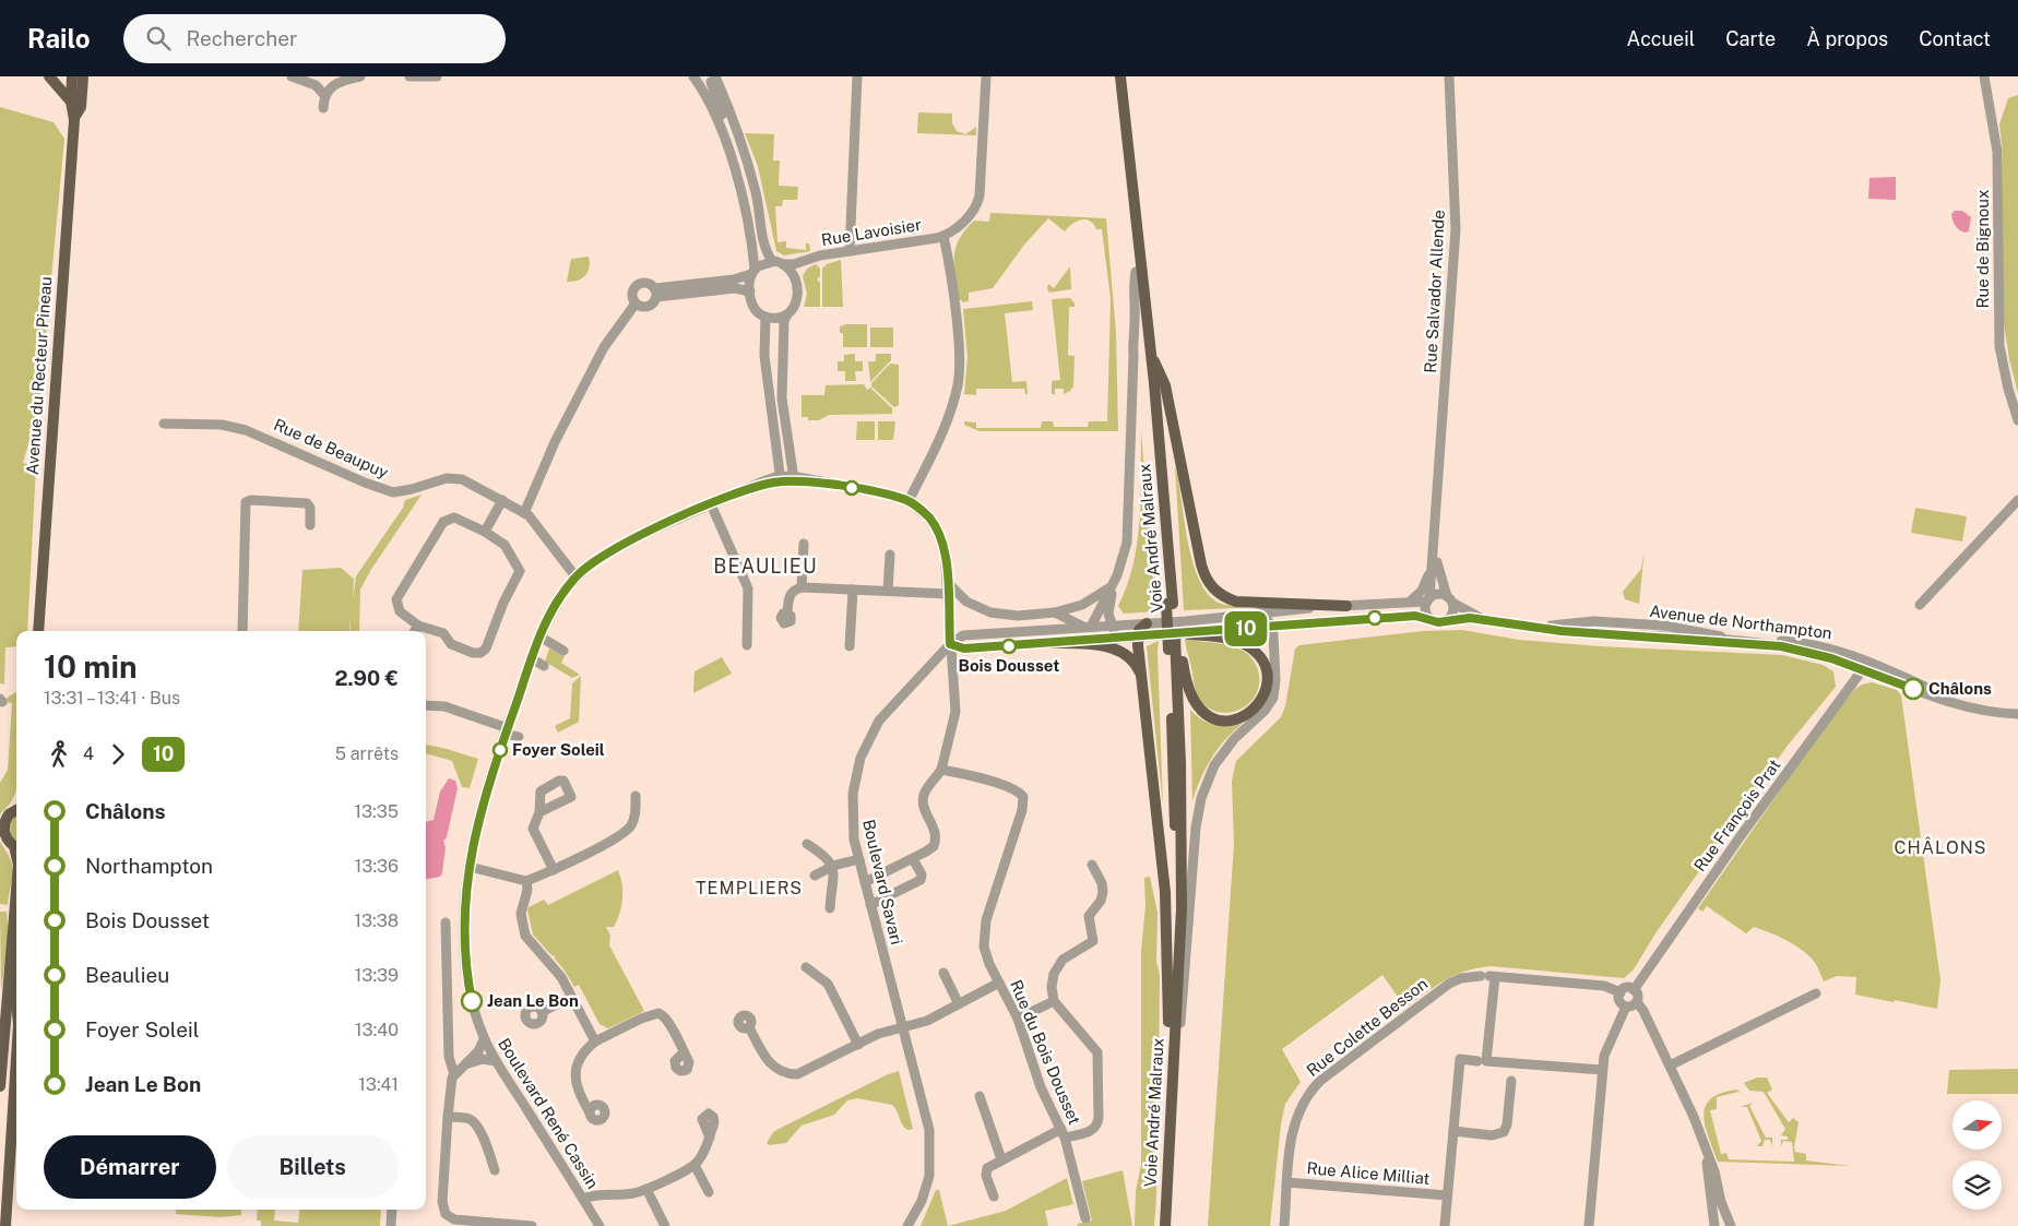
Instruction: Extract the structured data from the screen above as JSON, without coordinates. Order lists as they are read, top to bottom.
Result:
{
  "streets": {
    "main road": ["Avenue du Recteur Pineau", "Voie André Malraux"],
    "street": [
      "Rue Lavoisier",
      "Rue de Bignoux",
      "Rue Salvador Allende",
      "Rue de Beaupuy",
      "Avenue de Northampton",
      "Rue François Prat",
      "Boulevard Savari",
      "Rue Colette Besson",
      "Rue du Bois Dousset",
      "Boulevard René Cassin",
      "Rue Alice Milliat"
    ]
  },
  "crossings": [
    ["Rue Salvador Allende", "Avenue de Northampton"],
    ["Rue de Beaupuy", "Boulevard René Cassin"],
    ["Avenue de Northampton", "Rue François Prat"],
    ["Rue François Prat", "Rue Colette Besson"],
    ["Rue Colette Besson", "Rue Alice Milliat"]
  ],
  "districts": ["BEAULIEU", "CHÂLONS", "TEMPLIERS"],
  "places": [
    "Bois Dousset",
    "Châlons",
    "Foyer Soleil",
    "Jean Le Bon"
  ],
  "lines": ["bus line 10"],
  "north": "right",
  "page": {
    "header": "Railo",
    "search": "Rechercher",
    "nav": [
      "Accueil",
      "Carte",
      "À propos",
      "Contact"
    ],
    "on_map": "10",
    "heading": ["10 min", "13:31 – 13:41 · Bus", "2.90 €"],
    "legs": ["4", "10", "5 arrêts"],
    "list": [
      {
        "name": "Châlons",
        "value": "13:35"
      },
      {
        "name": "Northampton",
        "value": "13:36"
      },
      {
        "name": "Bois Dousset",
        "value": "13:38"
      },
      {
        "name": "Beaulieu",
        "value": "13:39"
      },
      {
        "name": "Foyer Soleil",
        "value": "13:40"
      },
      {
        "name": "Jean Le Bon",
        "value": "13:41"
      }
    ],
    "buttons": ["Démarrer", "Billets"]
  }
}
